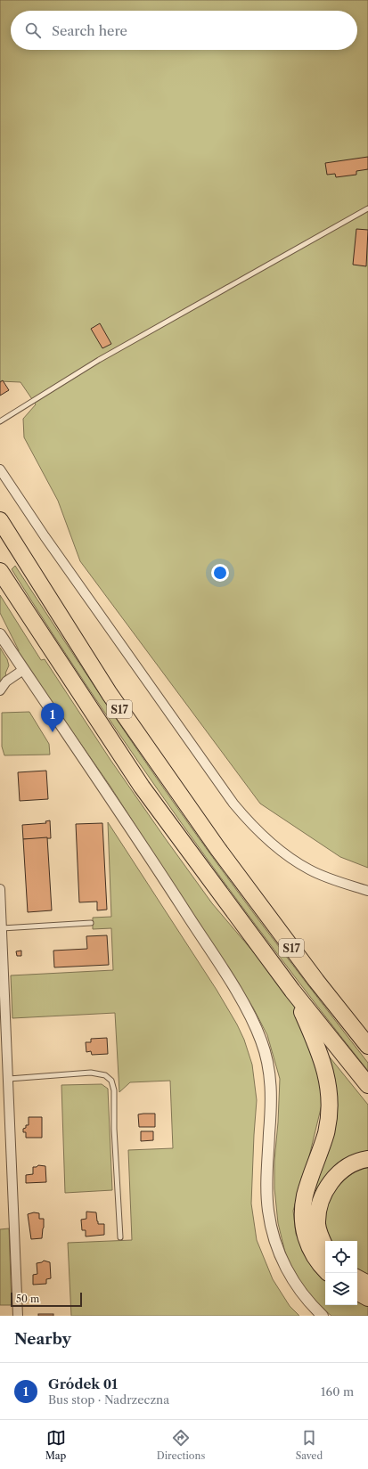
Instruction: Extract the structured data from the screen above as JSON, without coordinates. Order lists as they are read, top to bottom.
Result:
{
  "streets": {
    "highway": ["S17"]
  },
  "scale_bar": "50 m",
  "page": {
    "search": "Search here",
    "pins": "1",
    "scale": "50 m",
    "heading": "Nearby",
    "list": [
      {
        "mark": "1",
        "name": "Gródek 01",
        "note": "Bus stop · Nadrzeczna",
        "value": "160 m"
      }
    ],
    "nav": ["Map", "Directions", "Saved"]
  }
}
